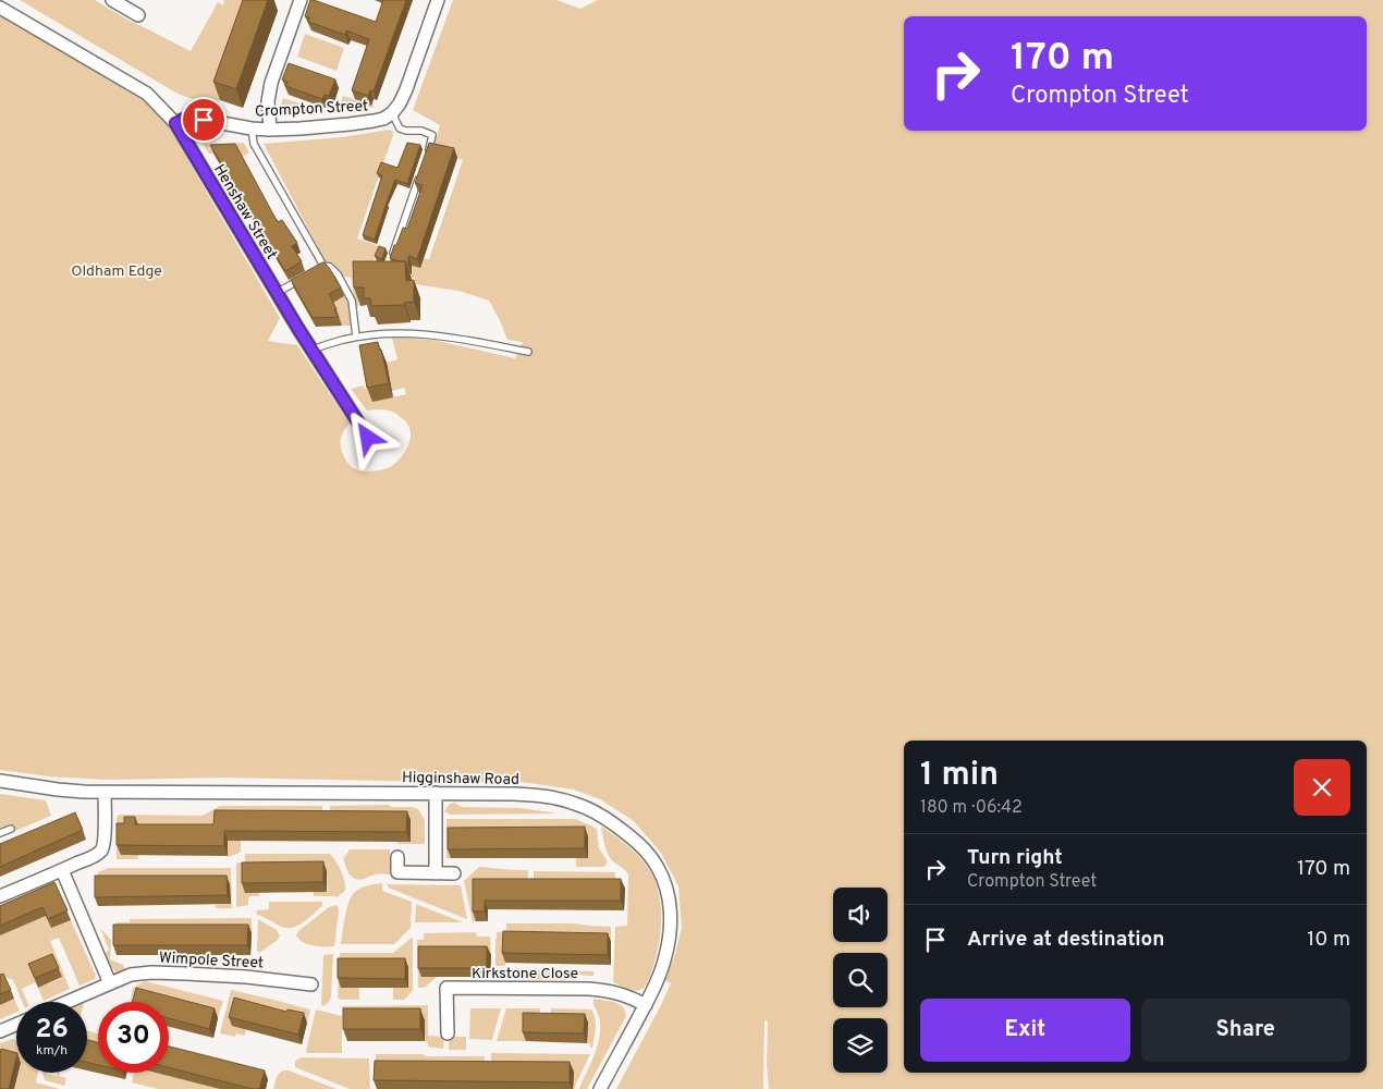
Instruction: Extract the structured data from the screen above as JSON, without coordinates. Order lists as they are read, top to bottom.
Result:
{
  "streets": {
    "street": [
      "Crompton Street",
      "Henshaw Street",
      "Higginshaw Road",
      "Wimpole Street",
      "Kirkstone Close"
    ]
  },
  "crossings": [
    ["Crompton Street", "Henshaw Street"],
    ["Higginshaw Road", "Kirkstone Close"]
  ],
  "parks": ["Oldham Edge"],
  "page": {
    "turn": ["170 m", "Crompton Street"],
    "heading": ["1 min", "180 m · 06:42"],
    "list": [
      {
        "name": "Turn right",
        "note": "Crompton Street",
        "value": "170 m"
      },
      {
        "name": "Arrive at destination",
        "value": "10 m"
      }
    ],
    "buttons": ["Exit", "Share"],
    "speed": "26 km/h",
    "limit": "30"
  }
}
